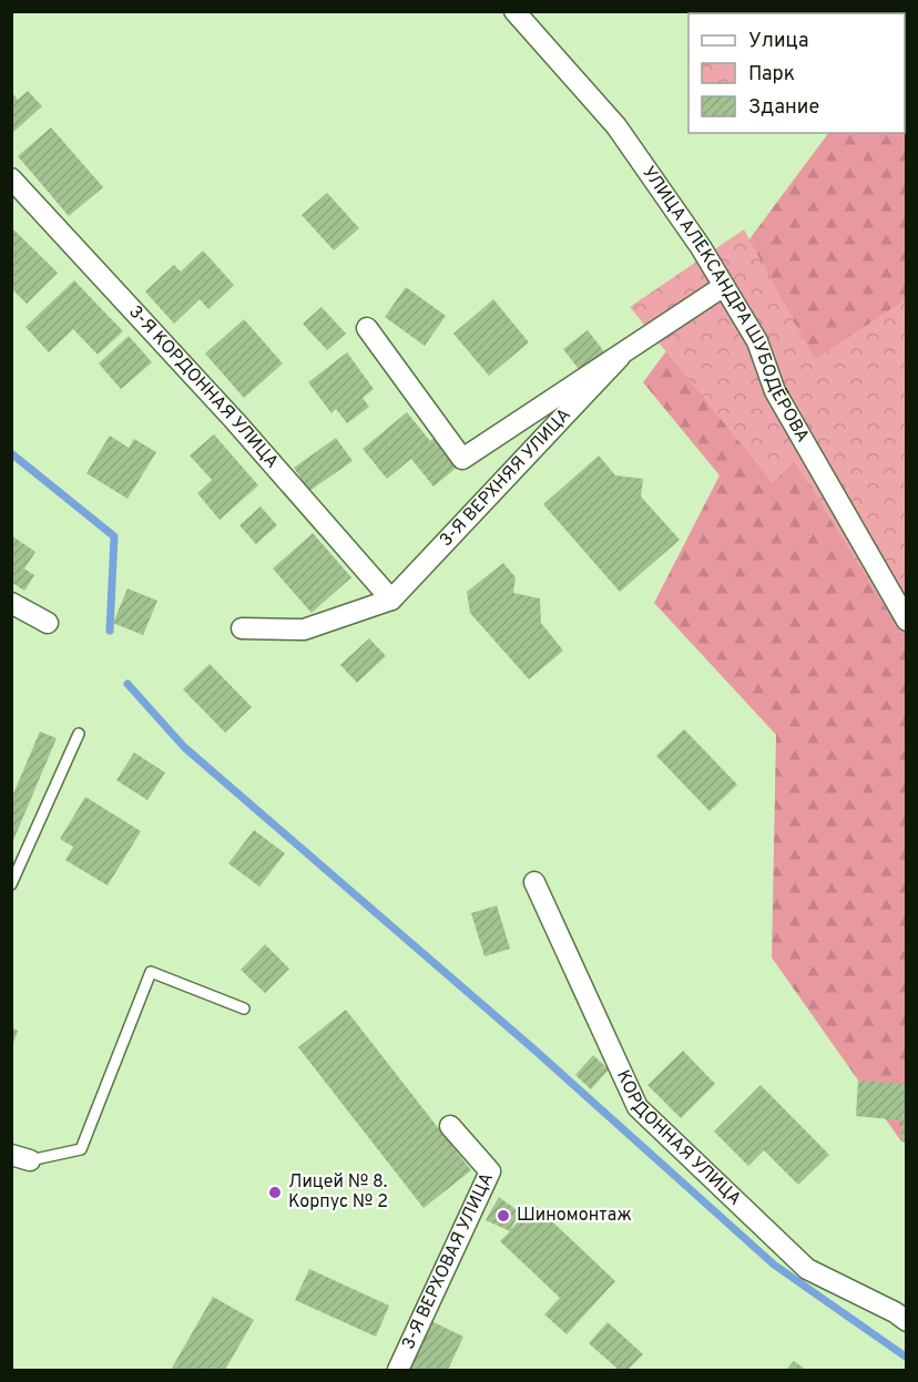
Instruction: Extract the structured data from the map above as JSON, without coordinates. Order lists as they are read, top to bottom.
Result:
{
  "streets": {
    "street": [
      "УЛИЦА АЛЕКСАНДРА ШУБОДЁРОВА",
      "3-Я КОРДОННАЯ УЛИЦА",
      "3-Я ВЕРХНЯЯ УЛИЦА",
      "КОРДОННАЯ УЛИЦА",
      "3-Я ВЕРХОВАЯ УЛИЦА"
    ]
  },
  "crossings": [
    ["3-Я КОРДОННАЯ УЛИЦА", "3-Я ВЕРХНЯЯ УЛИЦА"]
  ],
  "places": ["Лицей № 8. Корпус № 2", "Шиномонтаж"],
  "legend": ["Улица", "Парк", "Здание"]
}
